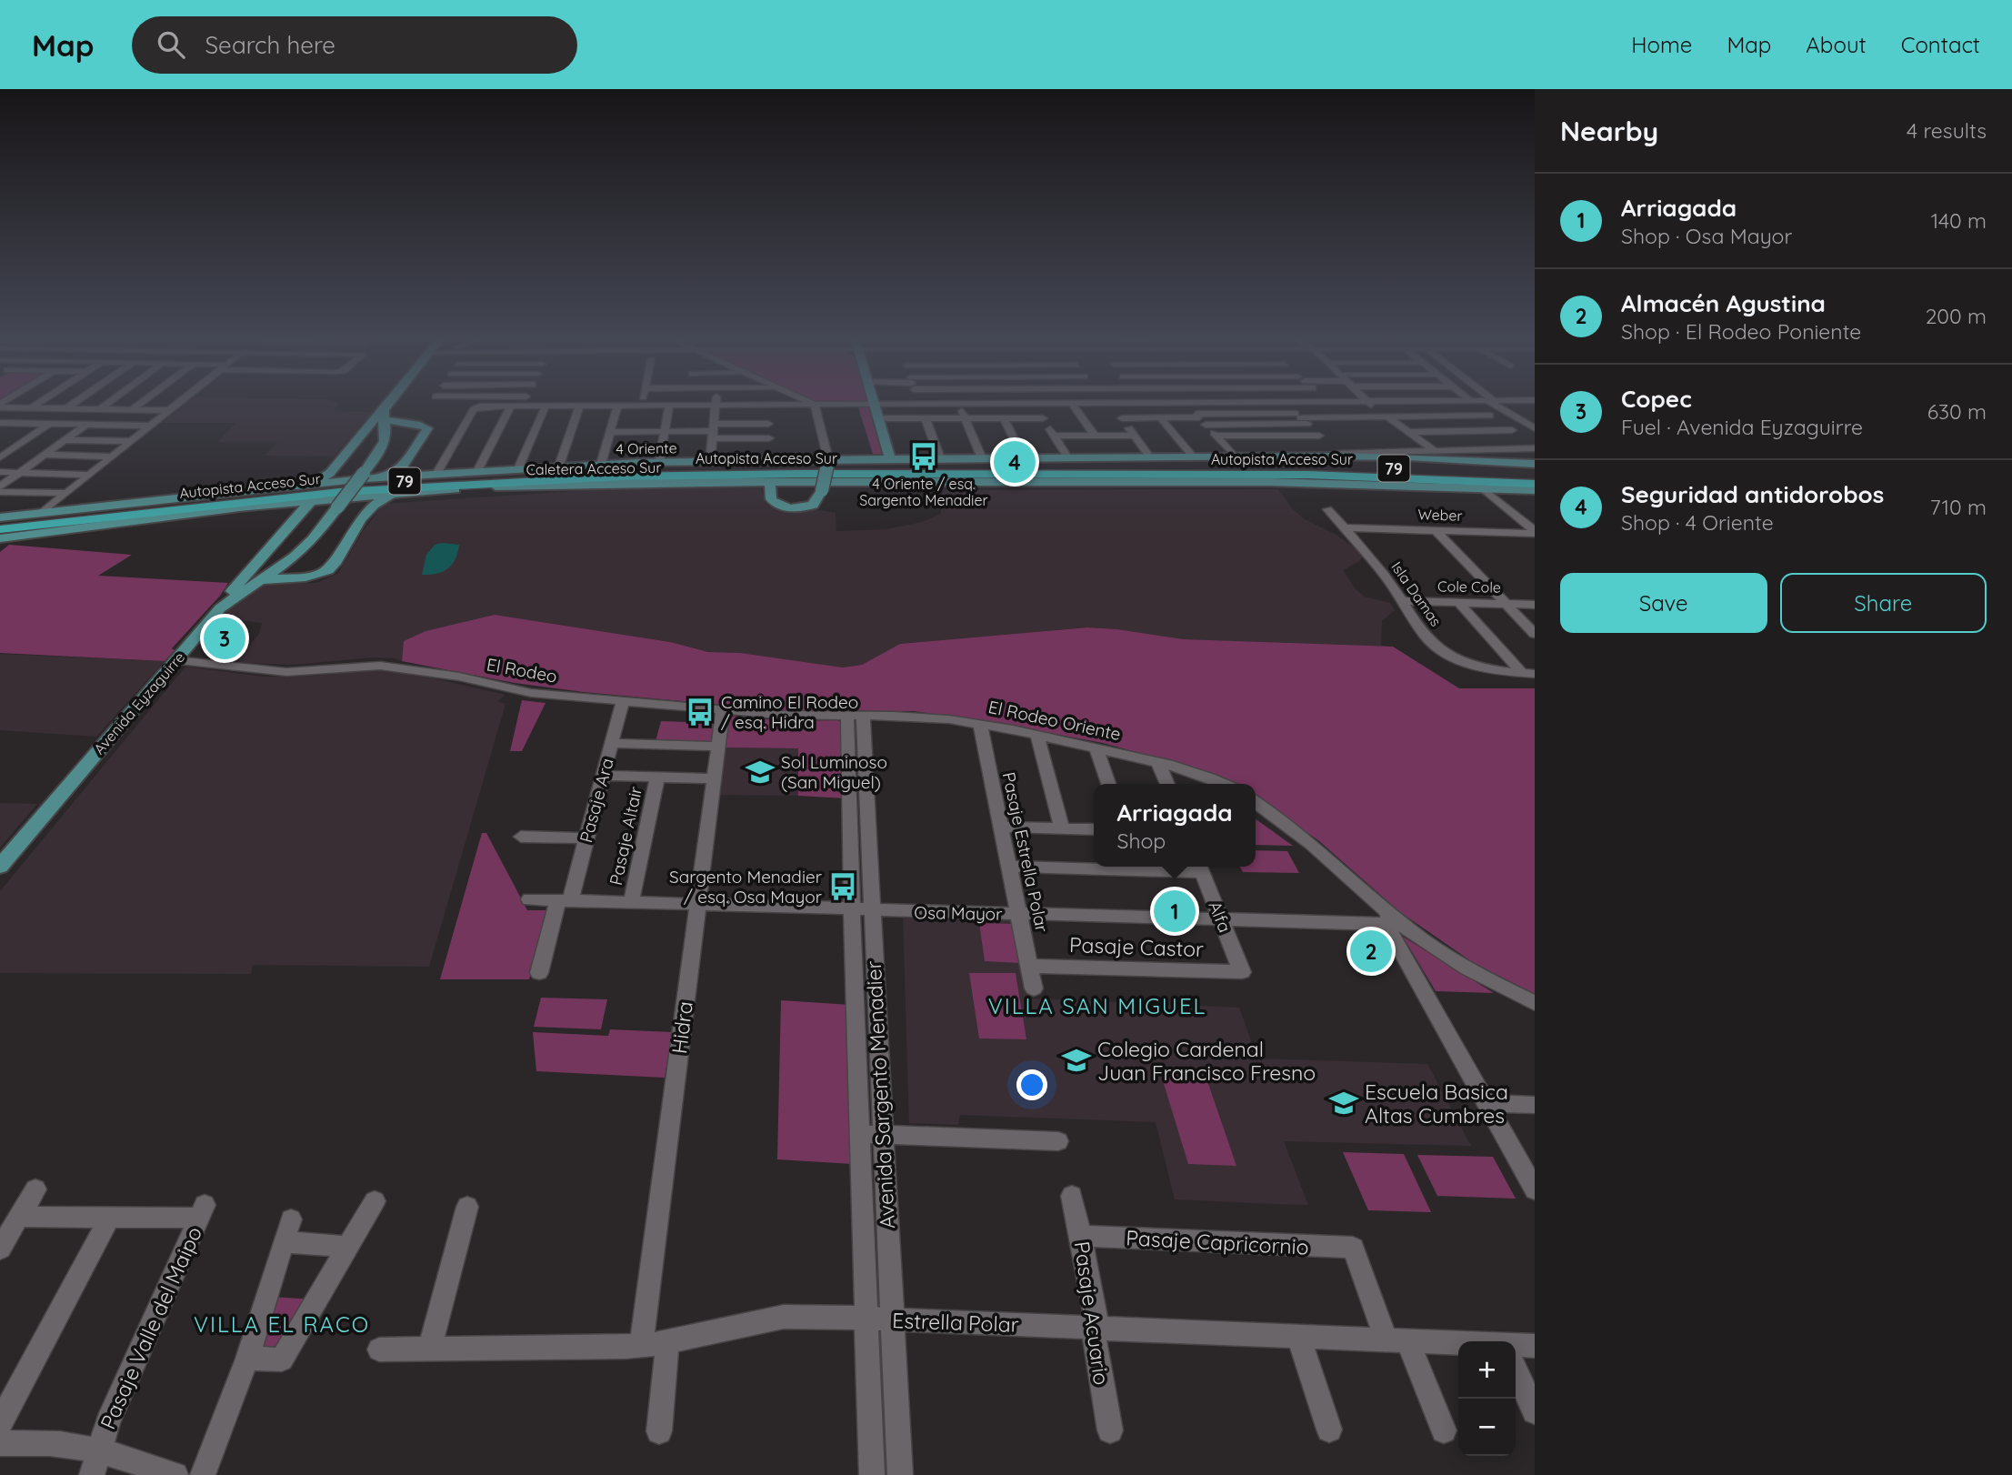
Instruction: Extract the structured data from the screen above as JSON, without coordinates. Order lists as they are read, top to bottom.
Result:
{
  "streets": {
    "highway": ["Autopista Acceso Sur", "79"],
    "main road": ["4 Oriente", "Caletera Acceso Sur", "Avenida Eyzaguirre"],
    "street": [
      "Weber",
      "Cole Cole",
      "Isla Damas",
      "El Rodeo",
      "El Rodeo Oriente",
      "Pasaje Ara",
      "Pasaje Altair",
      "Pasaje Estrella Polar",
      "Osa Mayor",
      "Alfa",
      "Pasaje Castor",
      "Hidra",
      "Avenida Sargento Menadier",
      "Pasaje Capricornio",
      "Pasaje Acuario",
      "Estrella Polar",
      "Pasaje Valle del Maipo"
    ]
  },
  "crossings": [
    ["Weber", "Isla Damas"],
    ["Cole Cole", "Isla Damas"],
    ["El Rodeo", "Avenida Eyzaguirre"],
    ["El Rodeo", "El Rodeo Oriente"],
    ["El Rodeo", "Pasaje Ara"],
    ["El Rodeo", "Hidra"],
    ["El Rodeo", "Avenida Sargento Menadier"],
    ["El Rodeo Oriente", "Pasaje Estrella Polar"],
    ["El Rodeo Oriente", "Avenida Sargento Menadier"],
    ["Pasaje Ara", "Osa Mayor"],
    ["Pasaje Altair", "Osa Mayor"],
    ["Pasaje Estrella Polar", "Osa Mayor"],
    ["Pasaje Estrella Polar", "Pasaje Castor"],
    ["Osa Mayor", "Alfa"],
    ["Osa Mayor", "Hidra"],
    ["Osa Mayor", "Avenida Sargento Menadier"],
    ["Alfa", "Pasaje Castor"],
    ["Hidra", "Estrella Polar"],
    ["Avenida Sargento Menadier", "Estrella Polar"],
    ["Pasaje Capricornio", "Pasaje Acuario"],
    ["Pasaje Capricornio", "Estrella Polar"],
    ["Pasaje Acuario", "Estrella Polar"]
  ],
  "districts": ["VILLA SAN MIGUEL", "VILLA EL RACO"],
  "places": {
    "bus stop": ["4 Oriente / esq. Sargento Menadier", "Camino El Rodeo / esq. Hidra", "Sargento Menadier / esq. Osa Mayor"],
    "school or university": ["Sol Luminoso (San Miguel)", "Colegio Cardenal Juan Francisco Fresno", "Escuela Basica Altas Cumbres"]
  },
  "page": {
    "header": "Map",
    "search": "Search here",
    "nav": [
      "Home",
      "Map",
      "About",
      "Contact"
    ],
    "heading": ["Nearby", "4 results"],
    "list": [
      {
        "mark": "1",
        "name": "Arriagada",
        "note": "Shop · Osa Mayor",
        "value": "140 m"
      },
      {
        "mark": "2",
        "name": "Almacén Agustina",
        "note": "Shop · El Rodeo Poniente",
        "value": "200 m"
      },
      {
        "mark": "3",
        "name": "Copec",
        "note": "Fuel · Avenida Eyzaguirre",
        "value": "630 m"
      },
      {
        "mark": "4",
        "name": "Seguridad antidorobos",
        "note": "Shop · 4 Oriente",
        "value": "710 m"
      }
    ],
    "pins": [
      "4",
      "3",
      "1",
      "2"
    ],
    "buttons": ["Save", "Share"],
    "popup": ["Arriagada", "Shop"],
    "map_buttons": ["+", "−"]
  }
}
